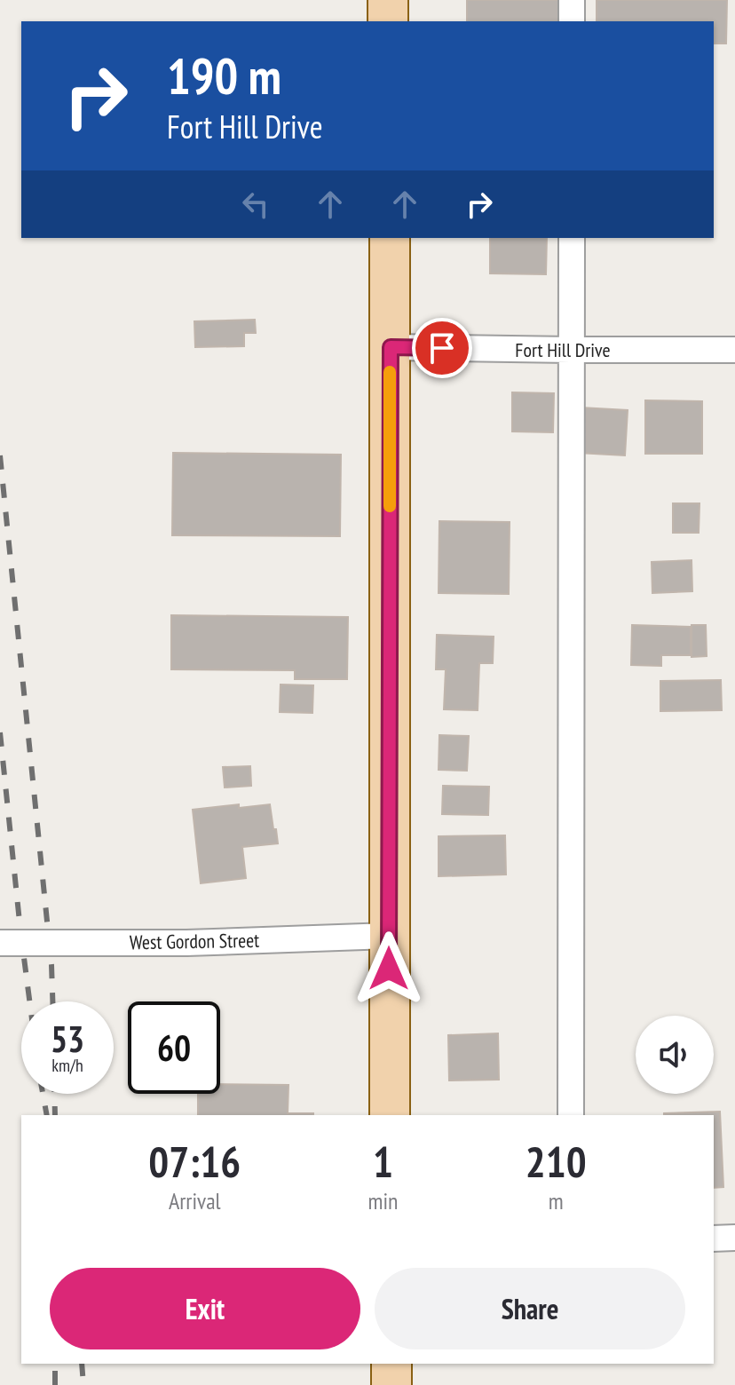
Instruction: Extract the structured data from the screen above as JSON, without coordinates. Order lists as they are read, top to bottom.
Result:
{
  "streets": {
    "street": ["Fort Hill Drive", "West Gordon Street"]
  },
  "page": {
    "turn": ["190 m", "Fort Hill Drive"],
    "speed": "53 km/h",
    "limit": "60",
    "eta": [
      "07:16",
      "Arrival",
      "1",
      "min",
      "210",
      "m"
    ],
    "buttons": ["Exit", "Share"]
  }
}
